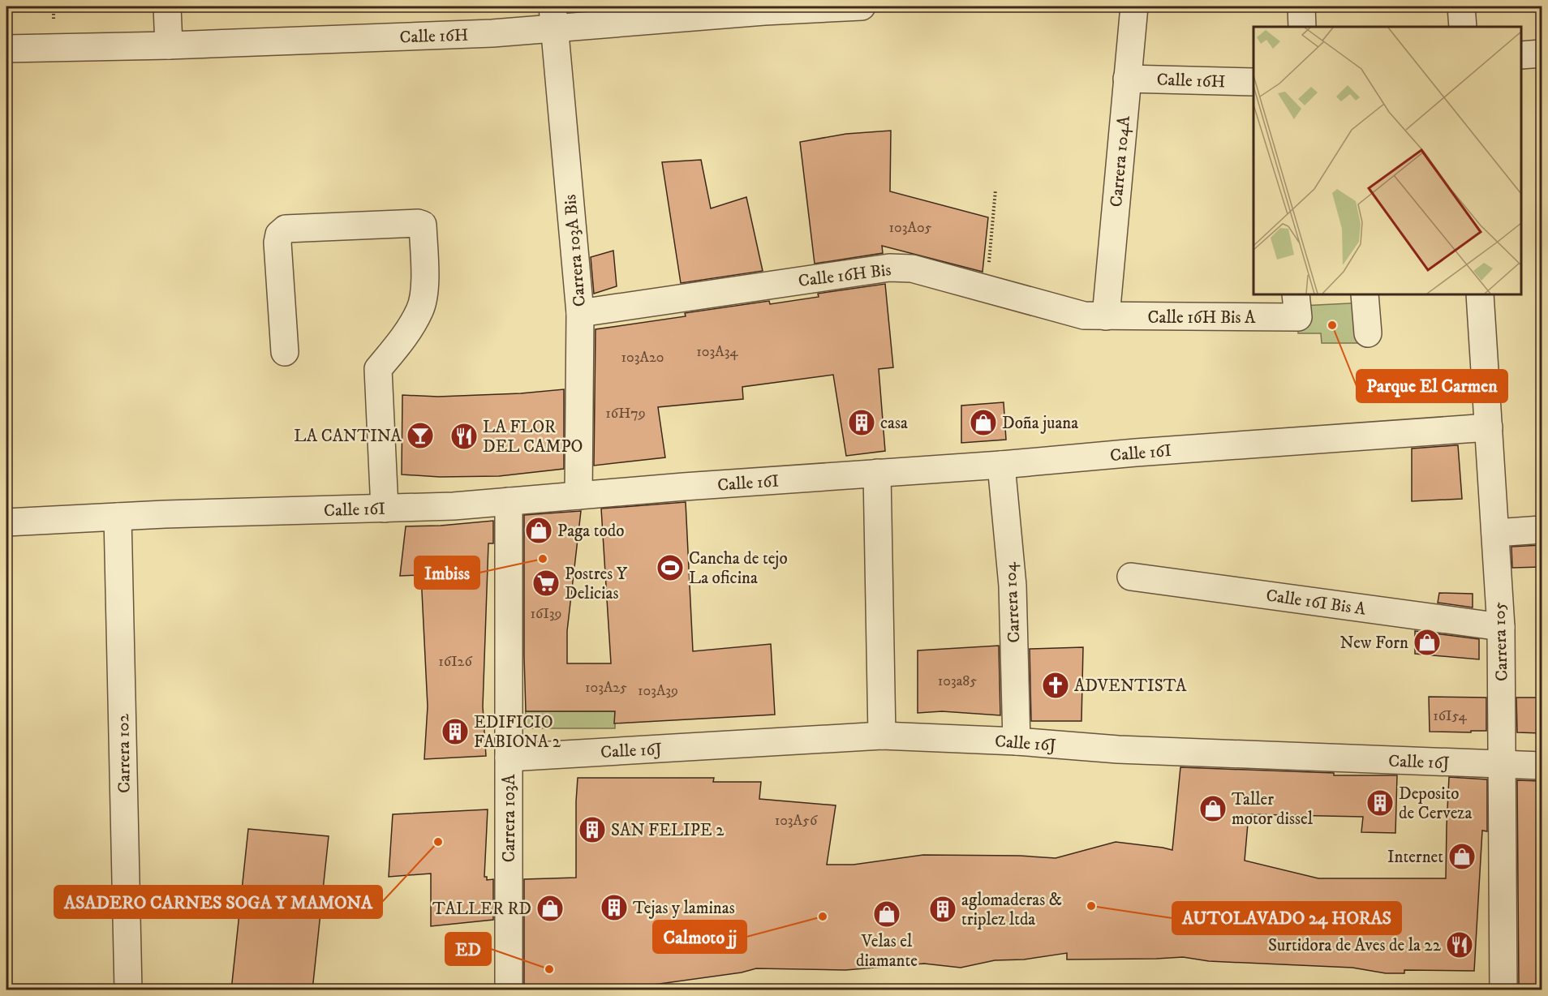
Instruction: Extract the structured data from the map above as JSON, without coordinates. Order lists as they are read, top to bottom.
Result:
{
  "streets": {
    "street": [
      "Calle 16H",
      "Carrera 104A",
      "Carrera 103A Bis",
      "Calle 16H Bis",
      "Calle 16H Bis A",
      "Calle 16I",
      "Calle 16I Bis A",
      "Carrera 104",
      "Carrera 105",
      "Calle 16J",
      "Carrera 102",
      "Carrera 103A"
    ]
  },
  "crossings": [
    ["Calle 16H", "Carrera 104A"],
    ["Calle 16H", "Carrera 103A Bis"],
    ["Carrera 104A", "Calle 16H Bis"],
    ["Carrera 104A", "Calle 16H Bis A"],
    ["Carrera 103A Bis", "Calle 16H Bis"],
    ["Carrera 103A Bis", "Calle 16I"],
    ["Calle 16H Bis", "Calle 16H Bis A"],
    ["Calle 16I", "Carrera 104"],
    ["Calle 16I", "Carrera 105"],
    ["Calle 16I", "Carrera 102"],
    ["Calle 16I", "Carrera 103A"],
    ["Calle 16I Bis A", "Carrera 105"],
    ["Carrera 104", "Calle 16J"],
    ["Carrera 105", "Calle 16J"],
    ["Calle 16J", "Carrera 103A"]
  ],
  "places": {
    "other": [
      "Parque El Carmen",
      "Imbiss",
      "ASADERO CARNES SOGA Y MAMONA",
      "AUTOLAVADO 24 HORAS",
      "Calmoto jj",
      "ED"
    ],
    "building": [
      "casa",
      "EDIFICIO FABIONA 2",
      "Deposito de Cerveza",
      "SAN FELIPE 2",
      "Tejas y laminas",
      "aglomaderas & triplez ltda"
    ],
    "shop": [
      "Doña juana",
      "Paga todo",
      "New Forn",
      "Taller motor dissel",
      "Internet",
      "TALLER RD",
      "Velas el diamante"
    ],
    "bar": ["LA CANTINA"],
    "restaurant": ["LA FLOR DEL CAMPO", "Surtidora de Aves de la 22"],
    "sports": ["Cancha de tejo La oficina"],
    "supermarket": ["Postres Y Delicias"],
    "church": ["ADVENTISTA"]
  },
  "house_numbers": [
    "103A05",
    "103A34",
    "103A20",
    "16H79",
    "16I39",
    "16I26",
    "103a85",
    "103A25",
    "103A39",
    "16I54",
    "103A56"
  ]
}
